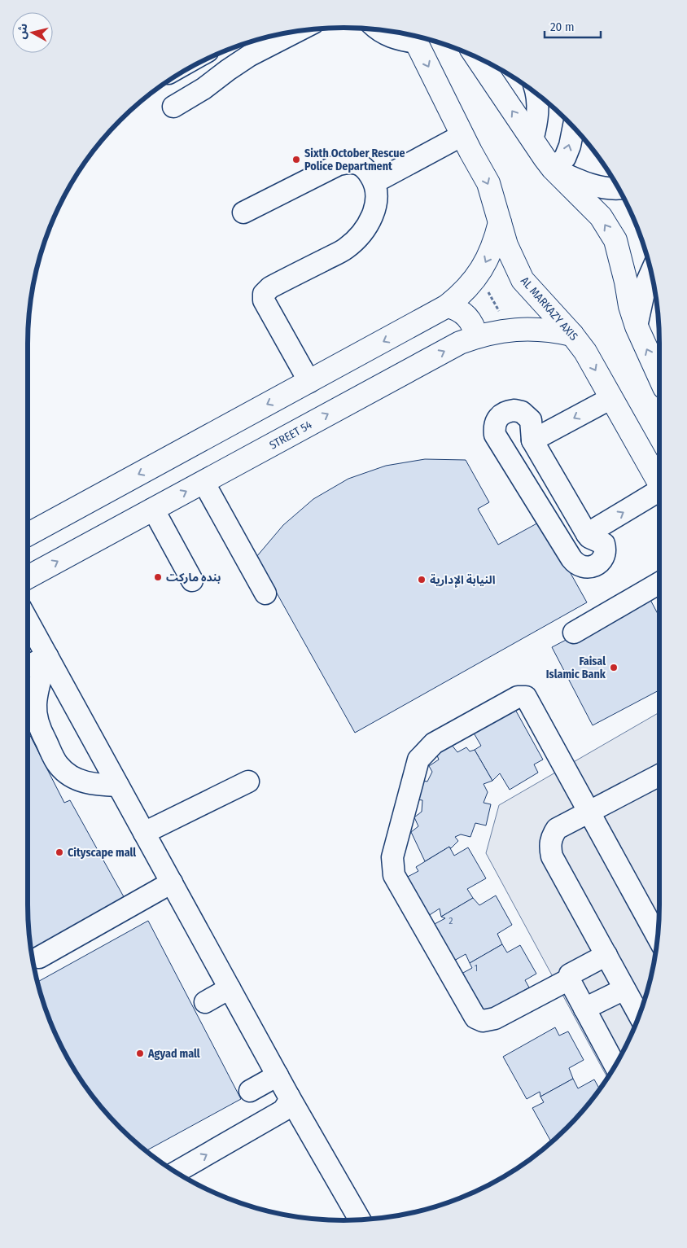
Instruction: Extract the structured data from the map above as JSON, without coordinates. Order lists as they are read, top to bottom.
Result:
{
  "streets": {
    "main road": ["AL MARKAZY AXIS", "STREET 54"]
  },
  "crossings": [
    ["AL MARKAZY AXIS", "STREET 54"]
  ],
  "places": [
    "Sixth October Rescue Police Department",
    "بنده ماركت",
    "النيابة الإدارية",
    "Faisal Islamic Bank",
    "Cityscape mall",
    "Agyad mall"
  ],
  "house_numbers": ["2", "1"],
  "scale_bar": "20 m",
  "north": "left"
}
